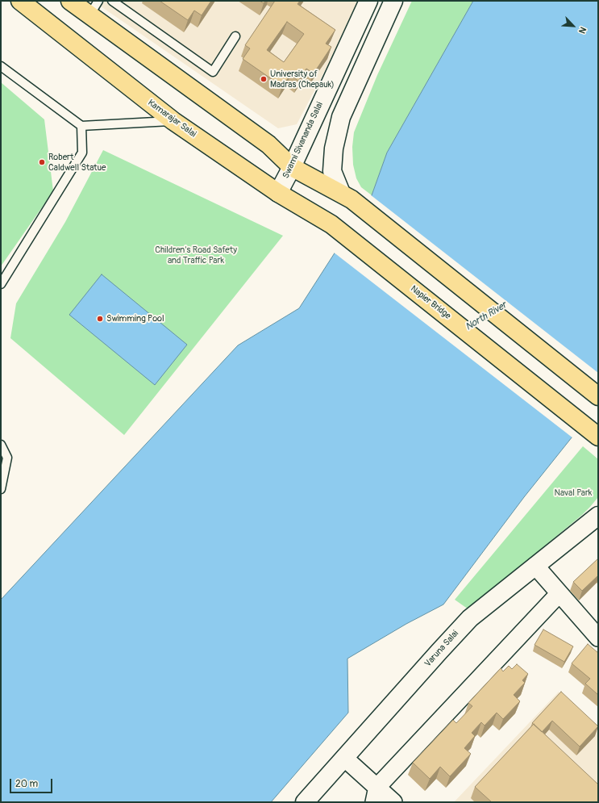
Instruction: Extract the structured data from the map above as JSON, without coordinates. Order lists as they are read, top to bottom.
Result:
{
  "streets": {
    "main road": ["Kamarajar Salai", "Napier Bridge"],
    "street": ["Swami Sivananda Salai", "Varuna Salai"]
  },
  "crossings": [
    ["Kamarajar Salai", "Swami Sivananda Salai"],
    ["Kamarajar Salai", "Napier Bridge"]
  ],
  "water": ["North River"],
  "parks": ["Children's Road Safety and Traffic Park", "Naval Park"],
  "places": ["University of Madras (Chepauk)", "Robert Caldwell Statue", "Swimming Pool"],
  "scale_bar": "20 m",
  "north": "bottom right"
}
